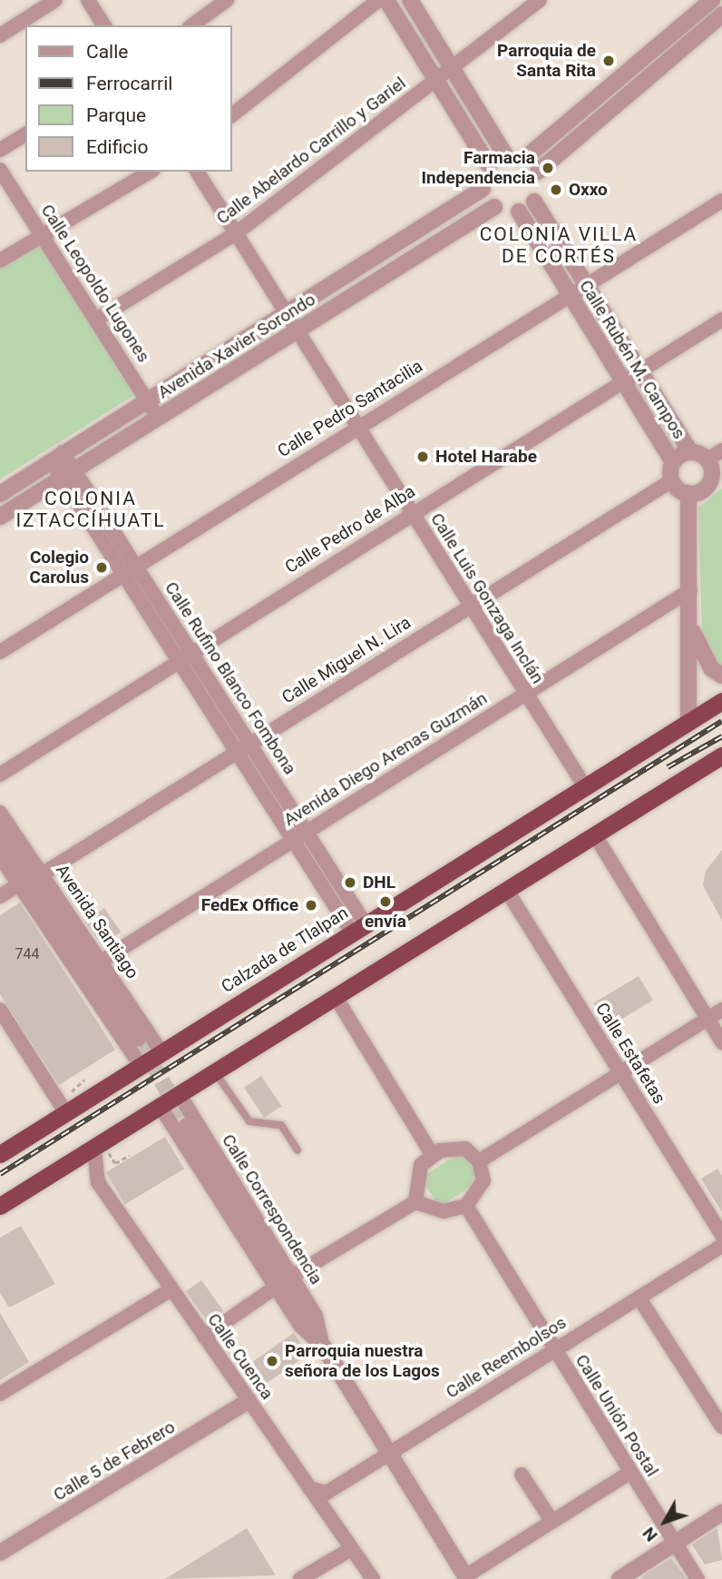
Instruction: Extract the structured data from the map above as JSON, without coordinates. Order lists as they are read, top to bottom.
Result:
{
  "streets": {
    "highway": ["Calzada de Tlalpan"],
    "street": [
      "Calle Abelardo Carrillo y Gariel",
      "Calle Leopoldo Lugones",
      "Avenida Xavier Sorondo",
      "Calle Rubén M. Campos",
      "Calle Pedro Santacilia",
      "Calle Pedro de Alba",
      "Calle Luis Gonzaga Inclán",
      "Calle Miguel N. Lira",
      "Calle Rufino Blanco Fombona",
      "Avenida Diego Arenas Guzmán",
      "Avenida Santiago",
      "Calle Estafetas",
      "Calle Correspondencia",
      "Calle Cuenca",
      "Calle Reembolsos",
      "Calle Unión Postal",
      "Calle 5 de Febrero"
    ]
  },
  "crossings": [
    ["Calle Abelardo Carrillo y Gariel", "Calle Leopoldo Lugones"],
    ["Calle Abelardo Carrillo y Gariel", "Calle Luis Gonzaga Inclán"],
    ["Calle Leopoldo Lugones", "Avenida Xavier Sorondo"],
    ["Avenida Xavier Sorondo", "Calle Rubén M. Campos"],
    ["Avenida Xavier Sorondo", "Calle Luis Gonzaga Inclán"],
    ["Avenida Xavier Sorondo", "Calle Rufino Blanco Fombona"],
    ["Calle Rubén M. Campos", "Calle Pedro Santacilia"],
    ["Calle Rubén M. Campos", "Calle Pedro de Alba"],
    ["Calle Rubén M. Campos", "Calle Miguel N. Lira"],
    ["Calle Pedro Santacilia", "Calle Luis Gonzaga Inclán"],
    ["Calle Pedro Santacilia", "Calle Rufino Blanco Fombona"],
    ["Calle Pedro de Alba", "Calle Luis Gonzaga Inclán"],
    ["Calle Pedro de Alba", "Calle Rufino Blanco Fombona"],
    ["Calle Luis Gonzaga Inclán", "Calle Miguel N. Lira"],
    ["Calle Luis Gonzaga Inclán", "Avenida Diego Arenas Guzmán"],
    ["Calle Luis Gonzaga Inclán", "Calzada de Tlalpan"],
    ["Calle Miguel N. Lira", "Calle Rufino Blanco Fombona"],
    ["Calle Miguel N. Lira", "Avenida Santiago"],
    ["Calle Rufino Blanco Fombona", "Avenida Diego Arenas Guzmán"],
    ["Calle Rufino Blanco Fombona", "Calzada de Tlalpan"],
    ["Avenida Diego Arenas Guzmán", "Avenida Santiago"],
    ["Avenida Santiago", "Calzada de Tlalpan"],
    ["Calle Correspondencia", "Calle Reembolsos"],
    ["Calle Cuenca", "Calle Reembolsos"],
    ["Calle Cuenca", "Calle 5 de Febrero"],
    ["Calle Reembolsos", "Calle Unión Postal"]
  ],
  "districts": ["COLONIA VILLA DE CORTÉS", "COLONIA IZTACCÍHUATL"],
  "places": [
    "Parroquia de Santa Rita",
    "Farmacia Independencia",
    "Oxxo",
    "Hotel Harabe",
    "Colegio Carolus",
    "DHL",
    "envía",
    "FedEx Office",
    "Parroquia nuestra señora de los Lagos"
  ],
  "house_numbers": ["744"],
  "legend": [
    "Calle",
    "Ferrocarril",
    "Parque",
    "Edificio"
  ],
  "north": "bottom left"
}
